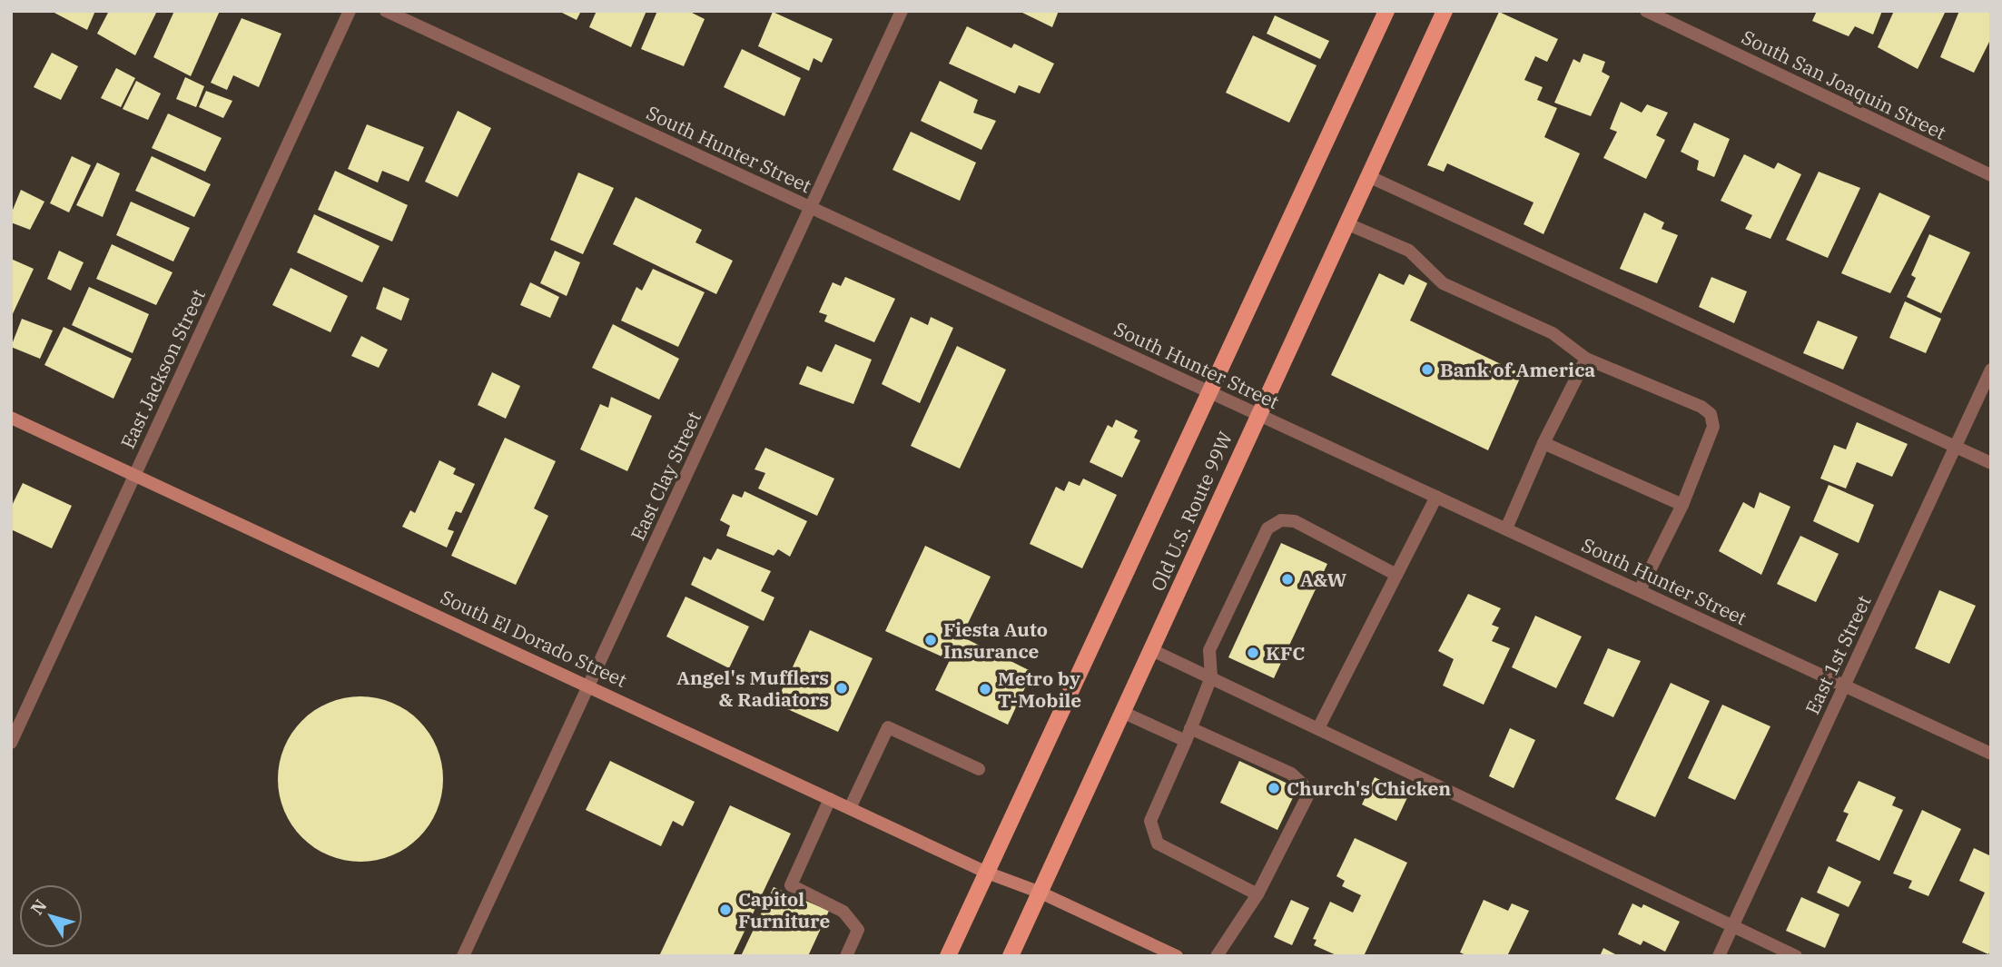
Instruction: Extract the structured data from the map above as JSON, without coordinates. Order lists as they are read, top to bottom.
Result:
{
  "streets": {
    "main road": ["Old U.S. Route 99W", "South El Dorado Street"],
    "street": [
      "South San Joaquin Street",
      "South Hunter Street",
      "East Jackson Street",
      "East Clay Street",
      "East 1st Street"
    ]
  },
  "crossings": [
    ["South Hunter Street", "East Clay Street"],
    ["South Hunter Street", "Old U.S. Route 99W"],
    ["South Hunter Street", "East 1st Street"],
    ["East Jackson Street", "South El Dorado Street"],
    ["East Clay Street", "South El Dorado Street"],
    ["Old U.S. Route 99W", "South El Dorado Street"]
  ],
  "places": [
    "Bank of America",
    "A&W",
    "Fiesta Auto Insurance",
    "KFC",
    "Angel's Mufflers & Radiators",
    "Metro by T-Mobile",
    "Church's Chicken",
    "Capitol Furniture"
  ],
  "north": "top left"
}
